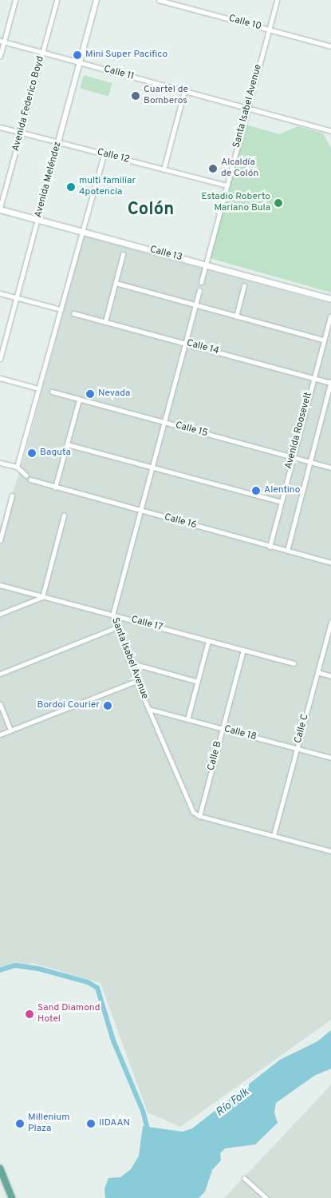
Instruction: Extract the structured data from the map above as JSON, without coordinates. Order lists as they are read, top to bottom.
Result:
{
  "streets": {
    "main road": ["Calle 13"],
    "street": [
      "Calle 10",
      "Calle 11",
      "Avenida Federico Boyd",
      "Santa Isabel Avenue",
      "Calle 12",
      "Avenida Meléndez",
      "Calle 14",
      "Calle 15",
      "Avenida Roosevelt",
      "Calle 16",
      "Calle 17",
      "Calle C",
      "Calle 18",
      "Calle B"
    ]
  },
  "crossings": [
    ["Calle 10", "Santa Isabel Avenue"],
    ["Calle 11", "Avenida Federico Boyd"],
    ["Calle 11", "Santa Isabel Avenue"],
    ["Calle 11", "Avenida Meléndez"],
    ["Avenida Federico Boyd", "Calle 12"],
    ["Avenida Federico Boyd", "Calle 13"],
    ["Santa Isabel Avenue", "Calle 12"],
    ["Santa Isabel Avenue", "Calle 13"],
    ["Santa Isabel Avenue", "Calle 14"],
    ["Santa Isabel Avenue", "Calle 15"],
    ["Santa Isabel Avenue", "Calle 16"],
    ["Santa Isabel Avenue", "Calle 17"],
    ["Santa Isabel Avenue", "Calle 18"],
    ["Santa Isabel Avenue", "Calle B"],
    ["Calle 12", "Avenida Meléndez"],
    ["Avenida Meléndez", "Calle 13"],
    ["Calle 14", "Avenida Roosevelt"],
    ["Calle 15", "Avenida Roosevelt"],
    ["Avenida Roosevelt", "Calle 16"],
    ["Calle 17", "Calle B"],
    ["Calle C", "Calle 18"],
    ["Calle 18", "Calle B"]
  ],
  "districts": ["Colón"],
  "water": ["Río Folk"],
  "places": [
    "Mini Super Pacifico",
    "Cuartel de Bomberos",
    "Alcaldía de Colón",
    "multi familiar 4potencia",
    "Estadio Roberto Mariano Bula",
    "Nevada",
    "Baguta",
    "Alentino",
    "Bordoi Courier",
    "Sand Diamond Hotel",
    "Millenium Plaza",
    "IIDAAN"
  ]
}
